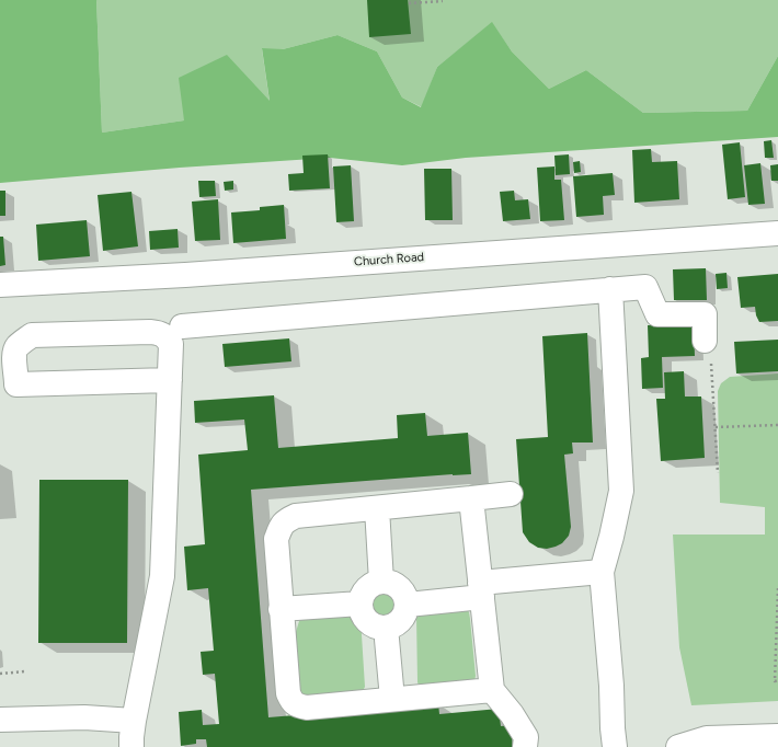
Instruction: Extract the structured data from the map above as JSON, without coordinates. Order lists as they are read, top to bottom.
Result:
{
  "streets": {
    "street": ["Church Road"]
  }
}
